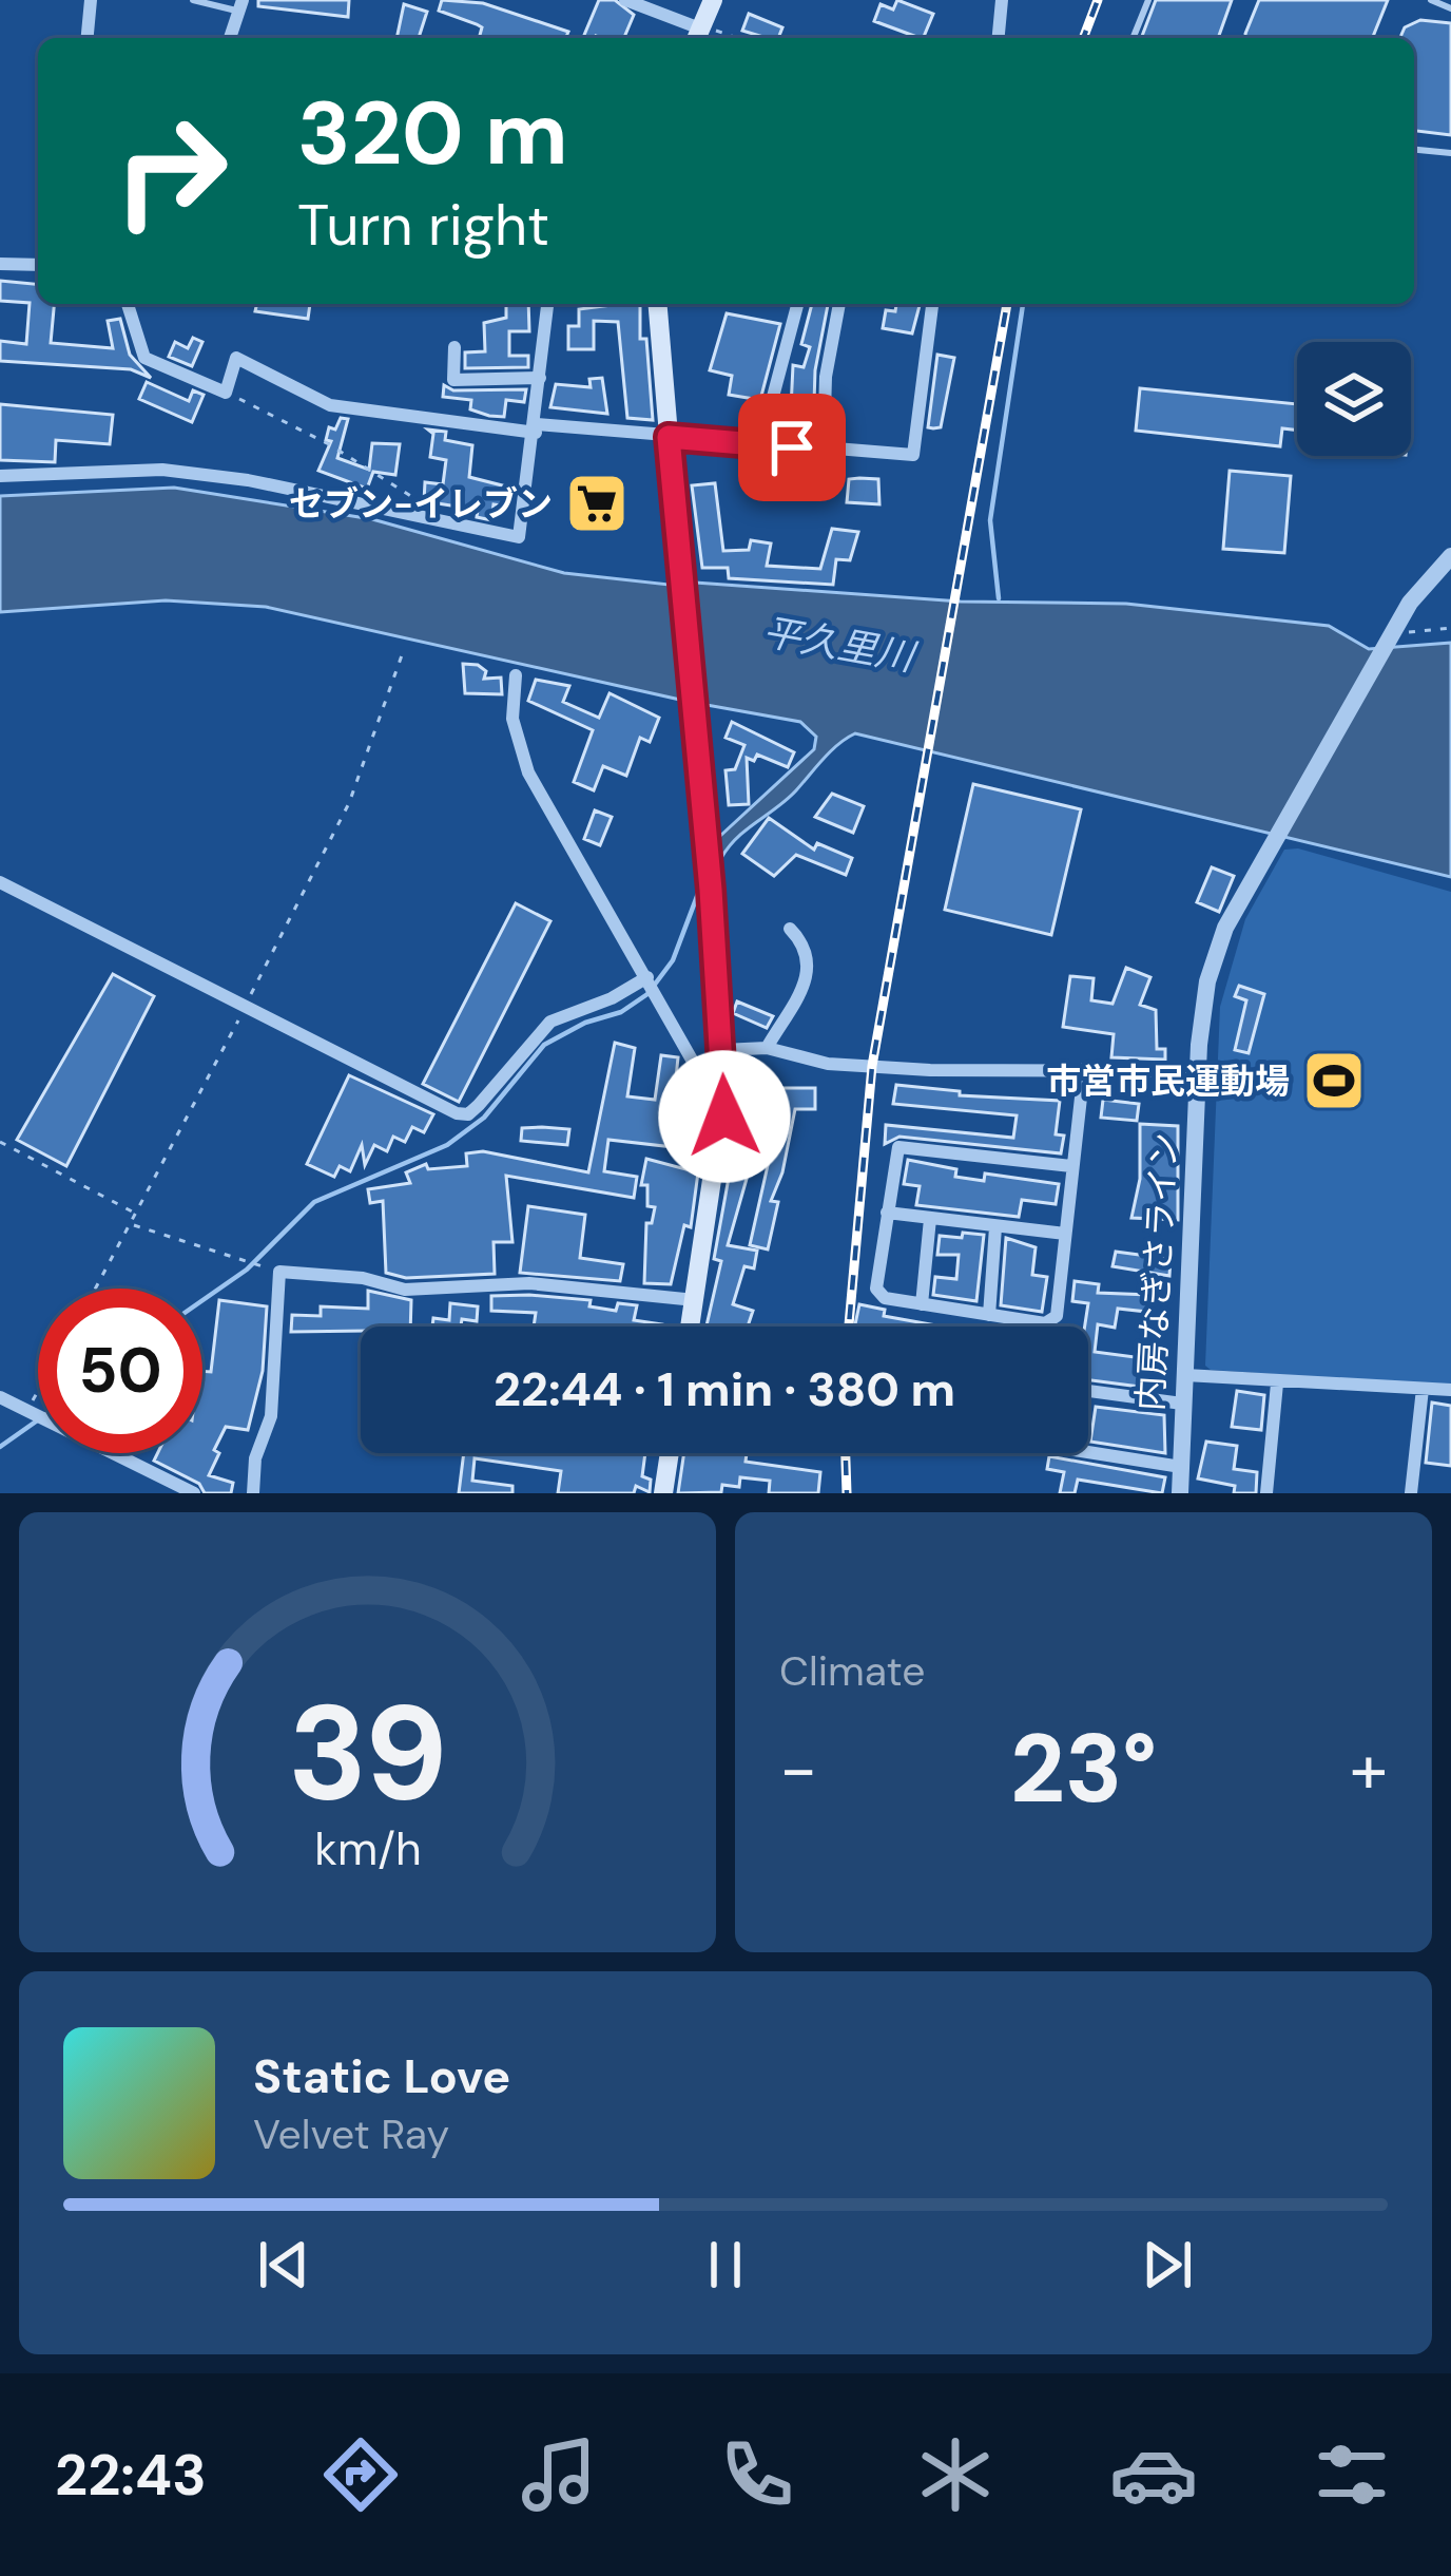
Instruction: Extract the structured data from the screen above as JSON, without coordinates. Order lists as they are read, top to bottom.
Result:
{
  "streets": {
    "street": ["内房なぎさライン"]
  },
  "water": ["平久里川"],
  "places": {
    "supermarket": ["セブン-イレブン"],
    "sports": ["市営市民運動場"]
  },
  "page": {
    "turn": ["320 m", "Turn right"],
    "limit": "50",
    "trip": "22:44 · 1 min · 380 m",
    "tile": "Climate",
    "heat": ["−", "23°", "+"],
    "song": ["Static Love", "Velvet Ray"],
    "tabs": "22:43",
    "gauge": ["39", "km/h"]
  }
}
